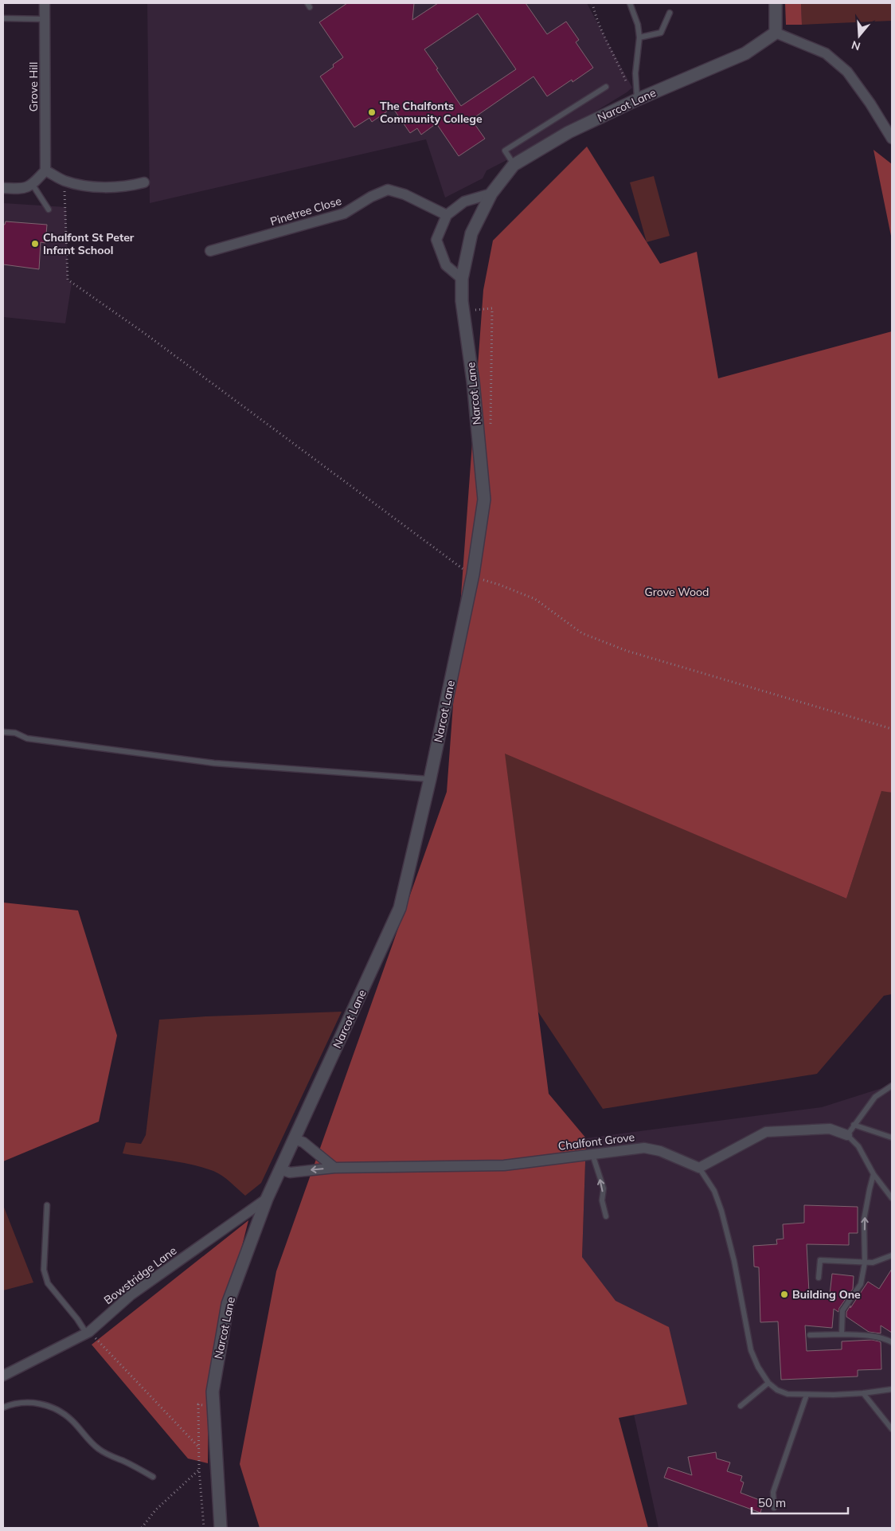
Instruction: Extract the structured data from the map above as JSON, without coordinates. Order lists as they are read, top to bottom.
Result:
{
  "streets": {
    "street": [
      "Grove Hill",
      "Narcot Lane",
      "Pinetree Close",
      "Chalfont Grove",
      "Bowstridge Lane"
    ]
  },
  "crossings": [
    ["Narcot Lane", "Chalfont Grove"],
    ["Narcot Lane", "Bowstridge Lane"]
  ],
  "parks": ["Grove Wood"],
  "places": ["The Chalfonts Community College", "Chalfont St Peter Infant School", "Building One"],
  "scale_bar": "50 m",
  "north": "bottom"
}
